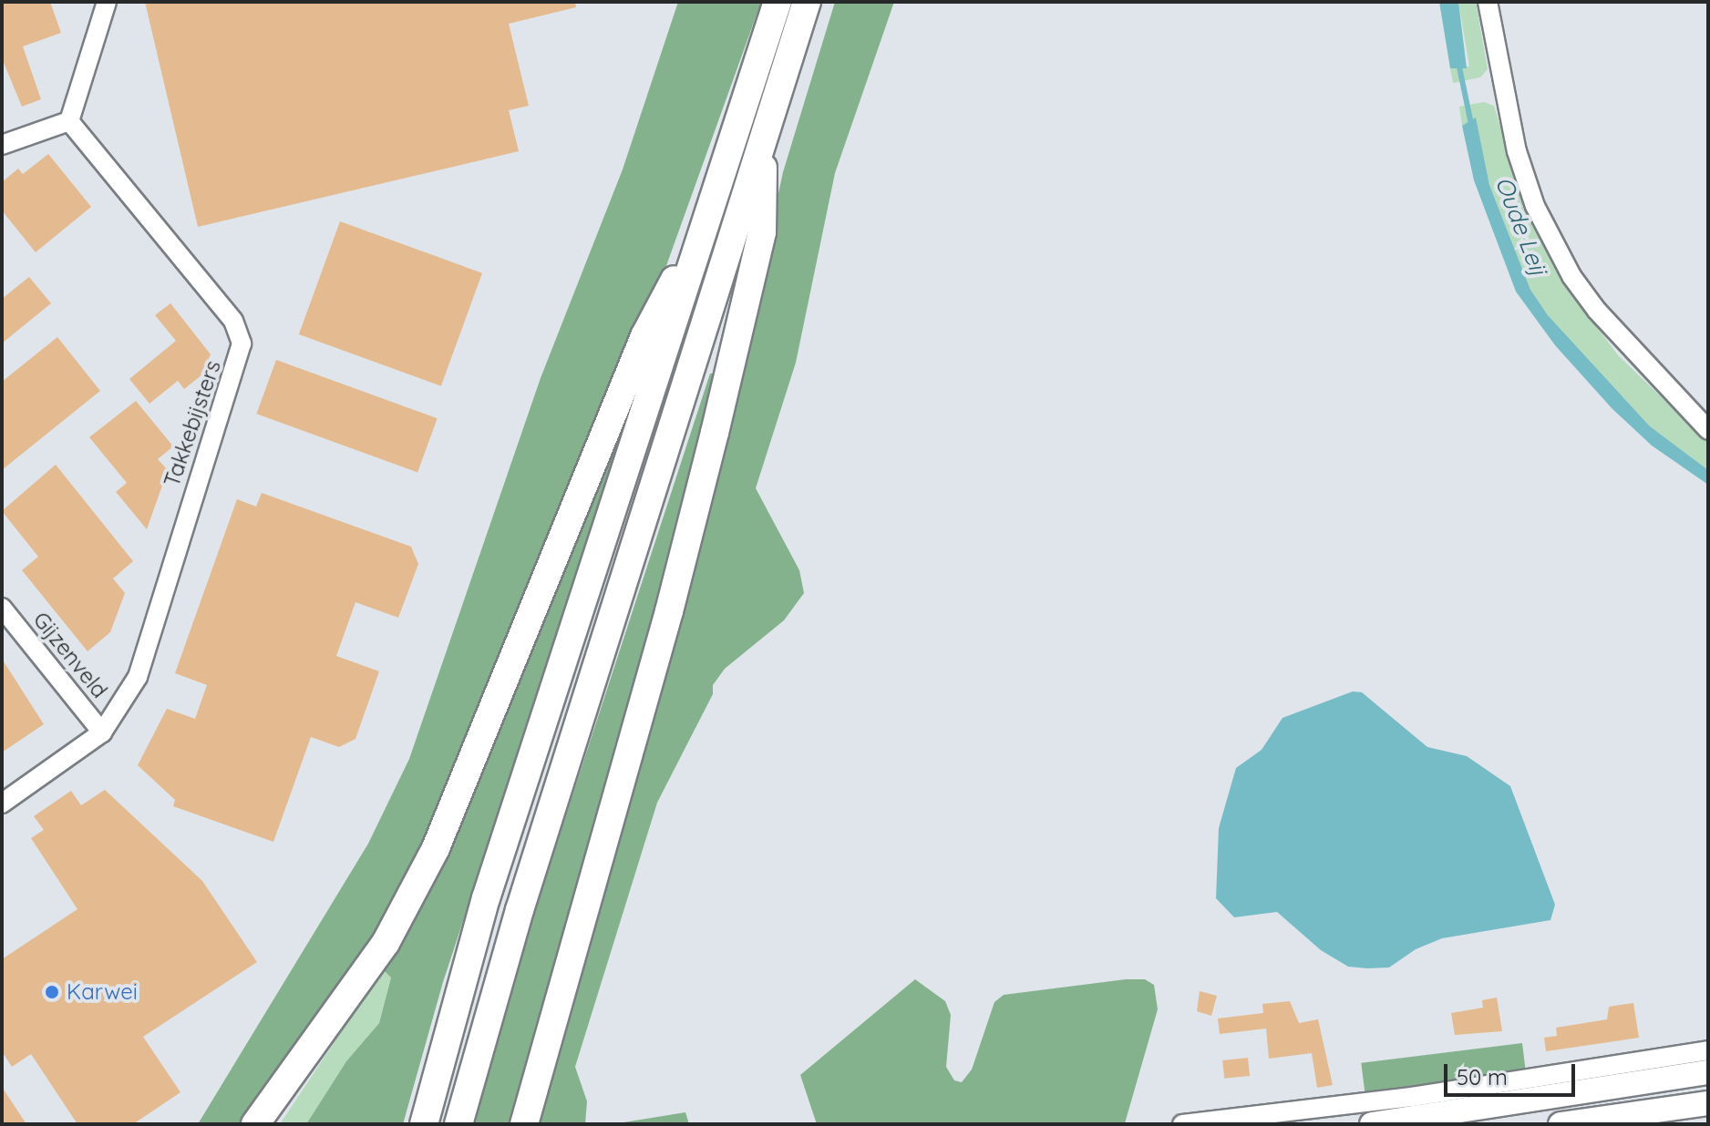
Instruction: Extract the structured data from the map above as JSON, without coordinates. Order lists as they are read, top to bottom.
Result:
{
  "streets": {
    "street": ["Takkebijsters", "Gijzenveld"]
  },
  "crossings": [
    ["Takkebijsters", "Gijzenveld"]
  ],
  "water": ["Oude Leij"],
  "places": ["Karwei"],
  "scale_bar": "50 m"
}
